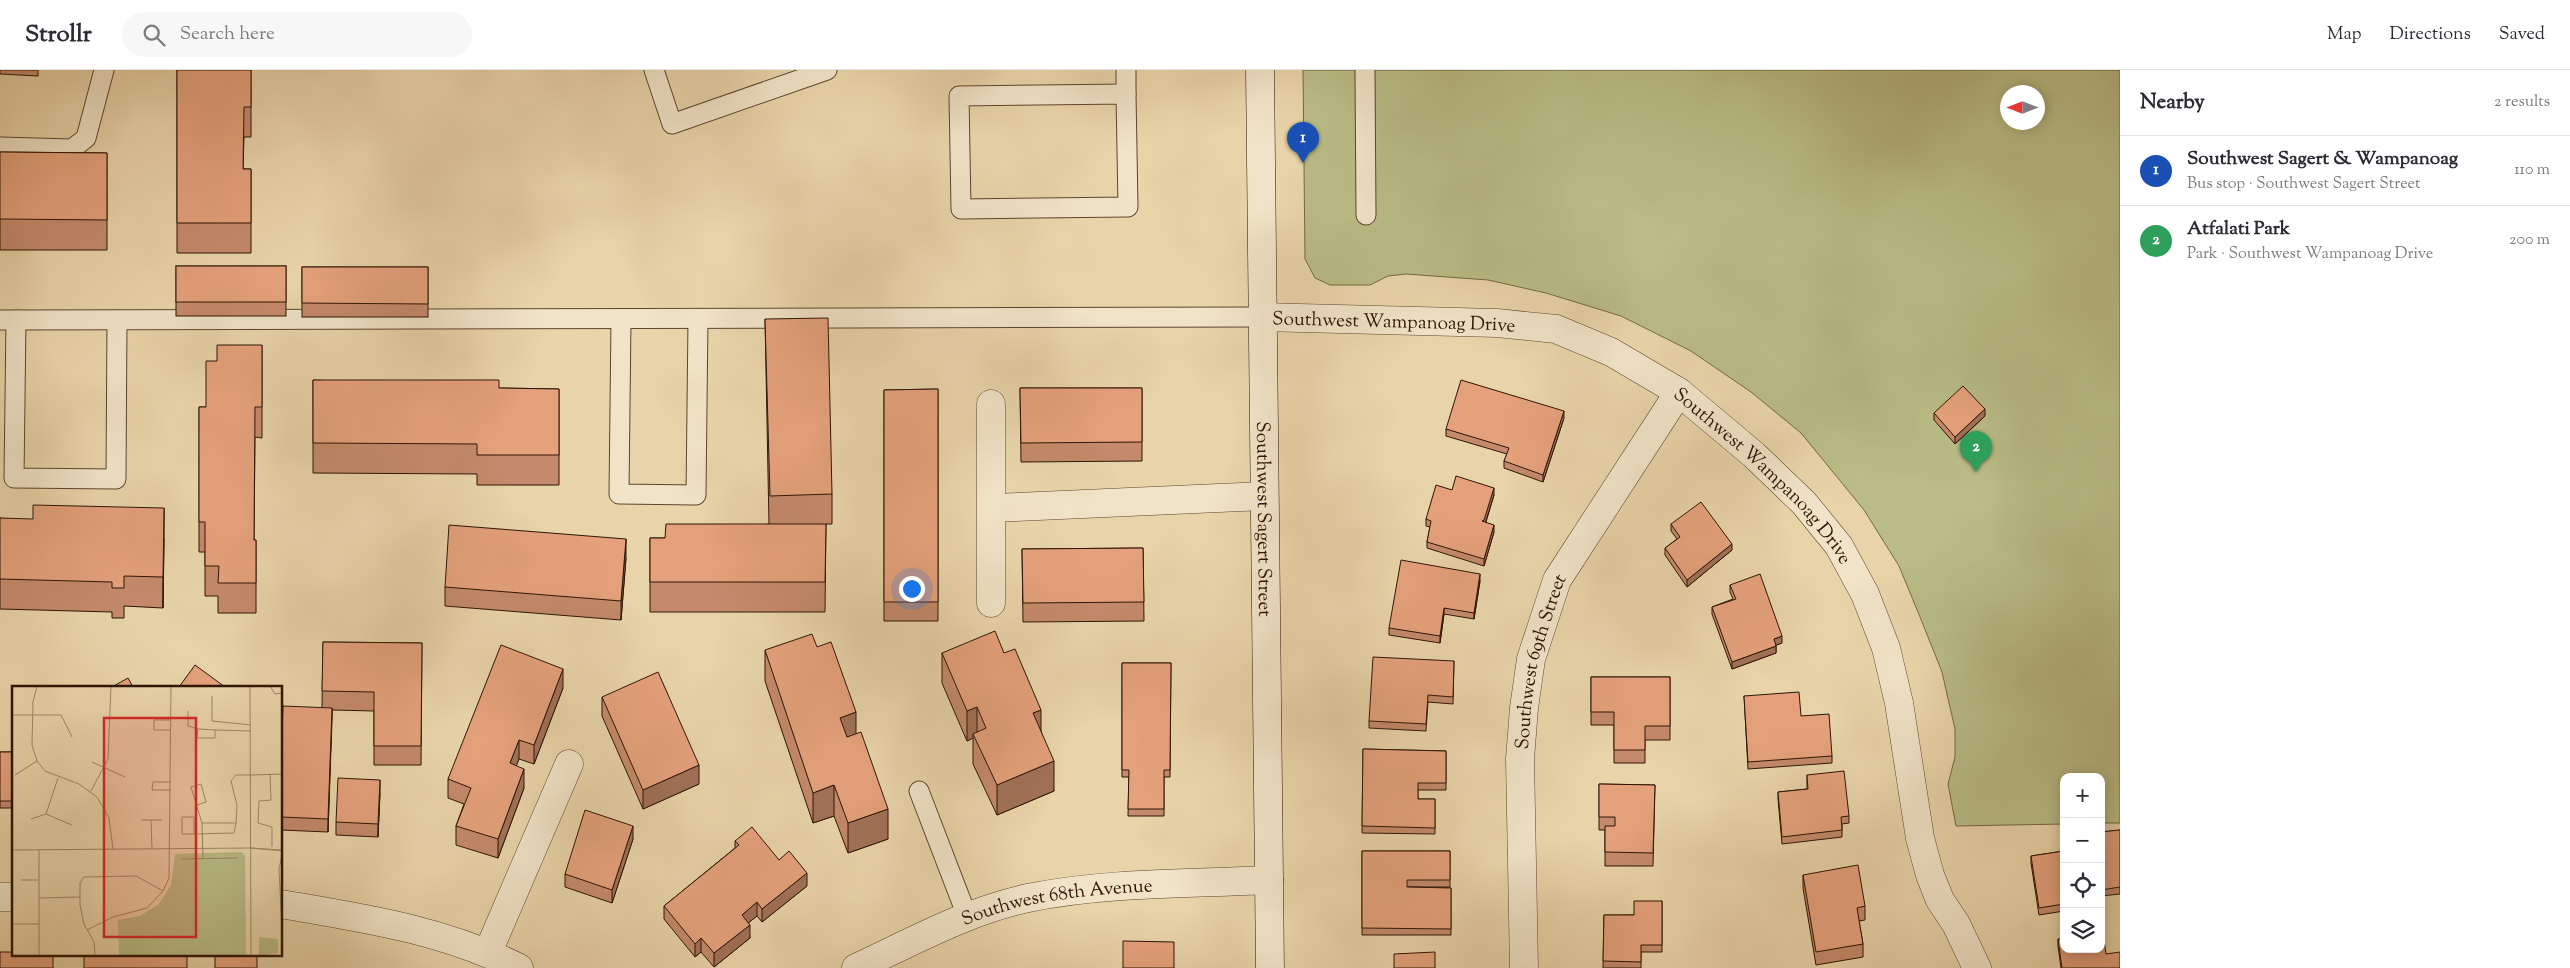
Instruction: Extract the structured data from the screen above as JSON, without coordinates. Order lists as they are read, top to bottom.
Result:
{
  "streets": {
    "street": [
      "Southwest Wampanoag Drive",
      "Southwest Sagert Street",
      "Southwest 69th Street",
      "Southwest 68th Avenue"
    ]
  },
  "crossings": [
    ["Southwest Wampanoag Drive", "Southwest Sagert Street"],
    ["Southwest Wampanoag Drive", "Southwest 69th Street"],
    ["Southwest Sagert Street", "Southwest 68th Avenue"]
  ],
  "north": "left",
  "page": {
    "header": "Strollr",
    "search": "Search here",
    "nav": ["Map", "Directions", "Saved"],
    "heading": ["Nearby", "2 results"],
    "pins": ["1", "2"],
    "list": [
      {
        "mark": "1",
        "name": "Southwest Sagert & Wampanoag",
        "note": "Bus stop · Southwest Sagert Street",
        "value": "110 m"
      },
      {
        "mark": "2",
        "name": "Atfalati Park",
        "note": "Park · Southwest Wampanoag Drive",
        "value": "200 m"
      }
    ],
    "map_buttons": ["+", "−"]
  }
}
